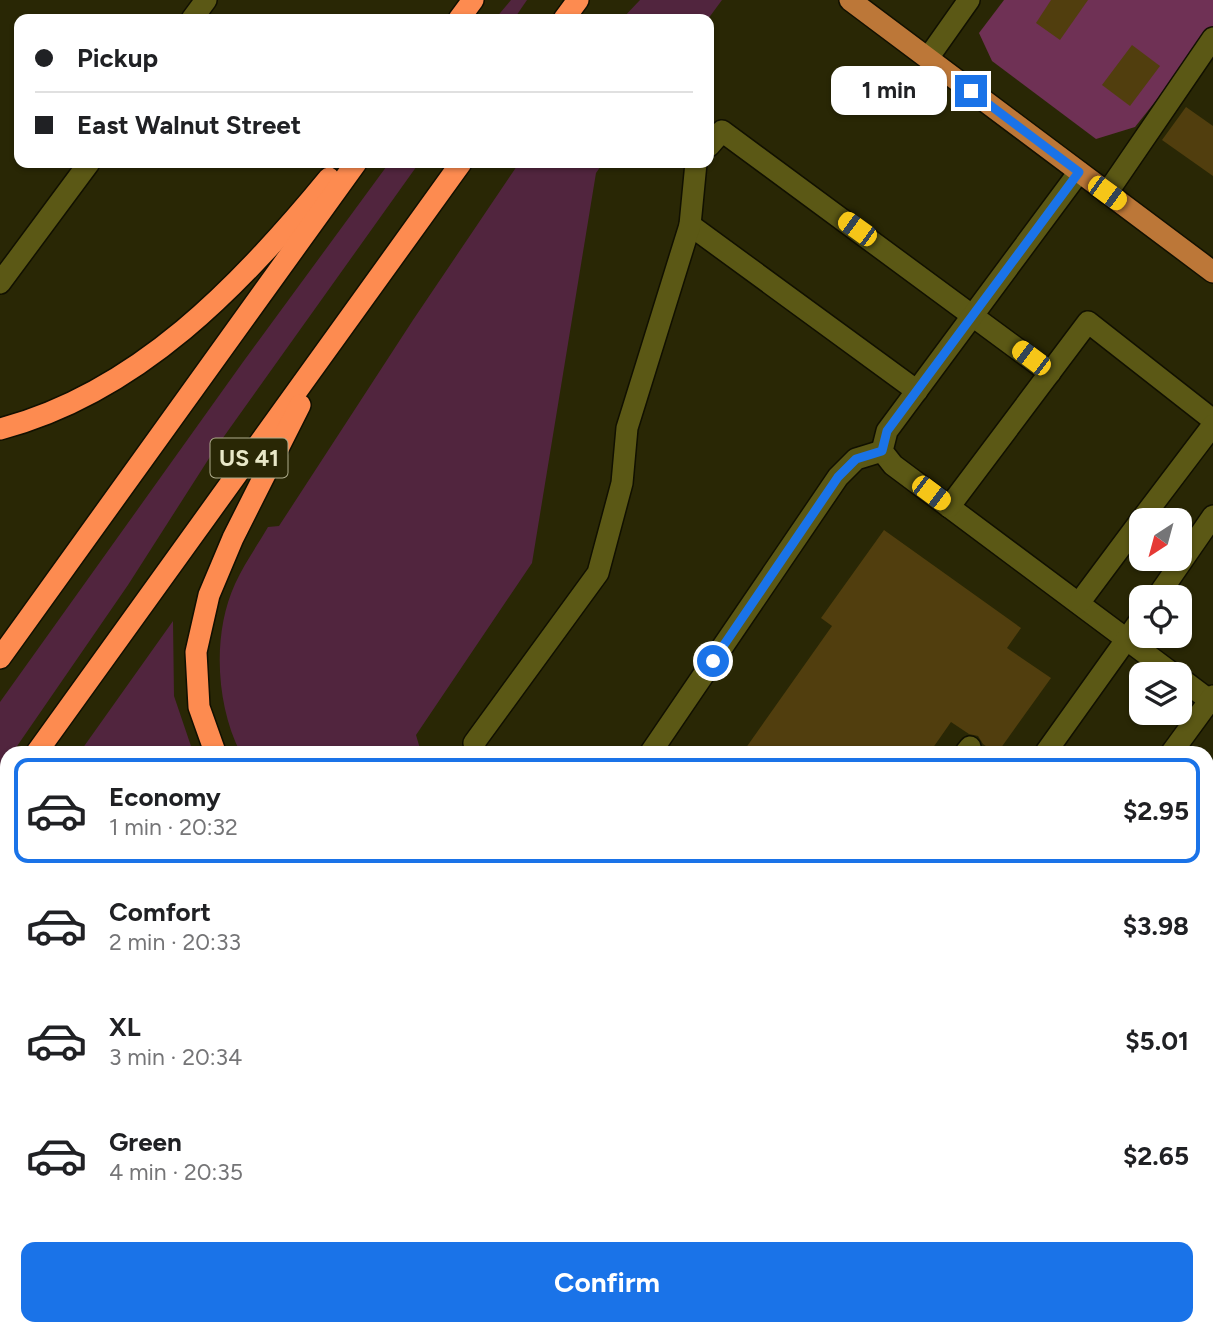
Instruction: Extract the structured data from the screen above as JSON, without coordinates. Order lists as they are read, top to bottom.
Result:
{
  "streets": {
    "highway": ["US 41"]
  },
  "north": "bottom left",
  "page": {
    "banner": ["Pickup", "East Walnut Street"],
    "bubble": "1 min",
    "list": [
      {
        "name": "Economy",
        "note": "1 min · 20:32",
        "value": "$2.95"
      },
      {
        "name": "Comfort",
        "note": "2 min · 20:33",
        "value": "$3.98"
      },
      {
        "name": "XL",
        "note": "3 min · 20:34",
        "value": "$5.01"
      },
      {
        "name": "Green",
        "note": "4 min · 20:35",
        "value": "$2.65"
      }
    ],
    "buttons": "Confirm"
  }
}
